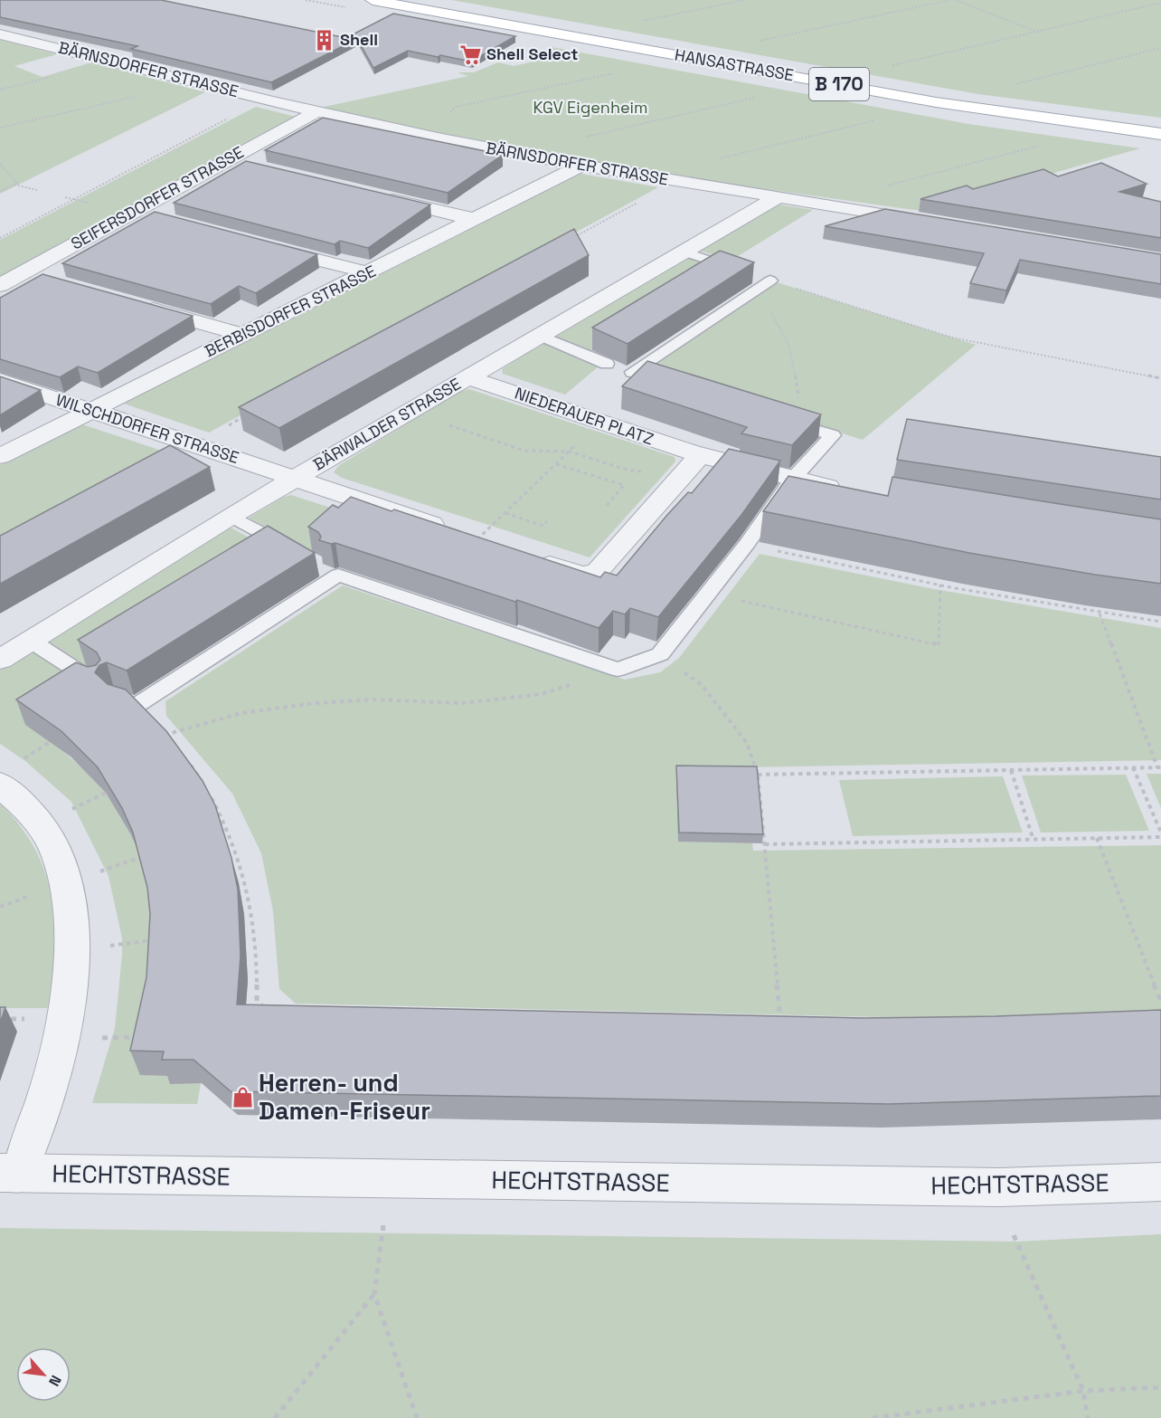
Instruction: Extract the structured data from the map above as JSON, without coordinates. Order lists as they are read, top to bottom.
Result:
{
  "streets": {
    "main road": ["HANSASTRASSE", "B 170"],
    "street": [
      "BÄRNSDORFER STRASSE",
      "SEIFERSDORFER STRASSE",
      "BERBISDORFER STRASSE",
      "NIEDERAUER PLATZ",
      "BÄRWALDER STRASSE",
      "WILSCHDORFER STRASSE",
      "HECHTSTRASSE"
    ]
  },
  "crossings": [
    ["BÄRNSDORFER STRASSE", "SEIFERSDORFER STRASSE"],
    ["BÄRNSDORFER STRASSE", "BERBISDORFER STRASSE"],
    ["BÄRNSDORFER STRASSE", "BÄRWALDER STRASSE"],
    ["BERBISDORFER STRASSE", "WILSCHDORFER STRASSE"],
    ["NIEDERAUER PLATZ", "BÄRWALDER STRASSE"],
    ["BÄRWALDER STRASSE", "WILSCHDORFER STRASSE"]
  ],
  "parks": ["KGV Eigenheim"],
  "places": {
    "building": ["Shell"],
    "supermarket": ["Shell Select"],
    "shop": ["Herren- und Damen-Friseur"]
  },
  "north": "bottom right"
}
